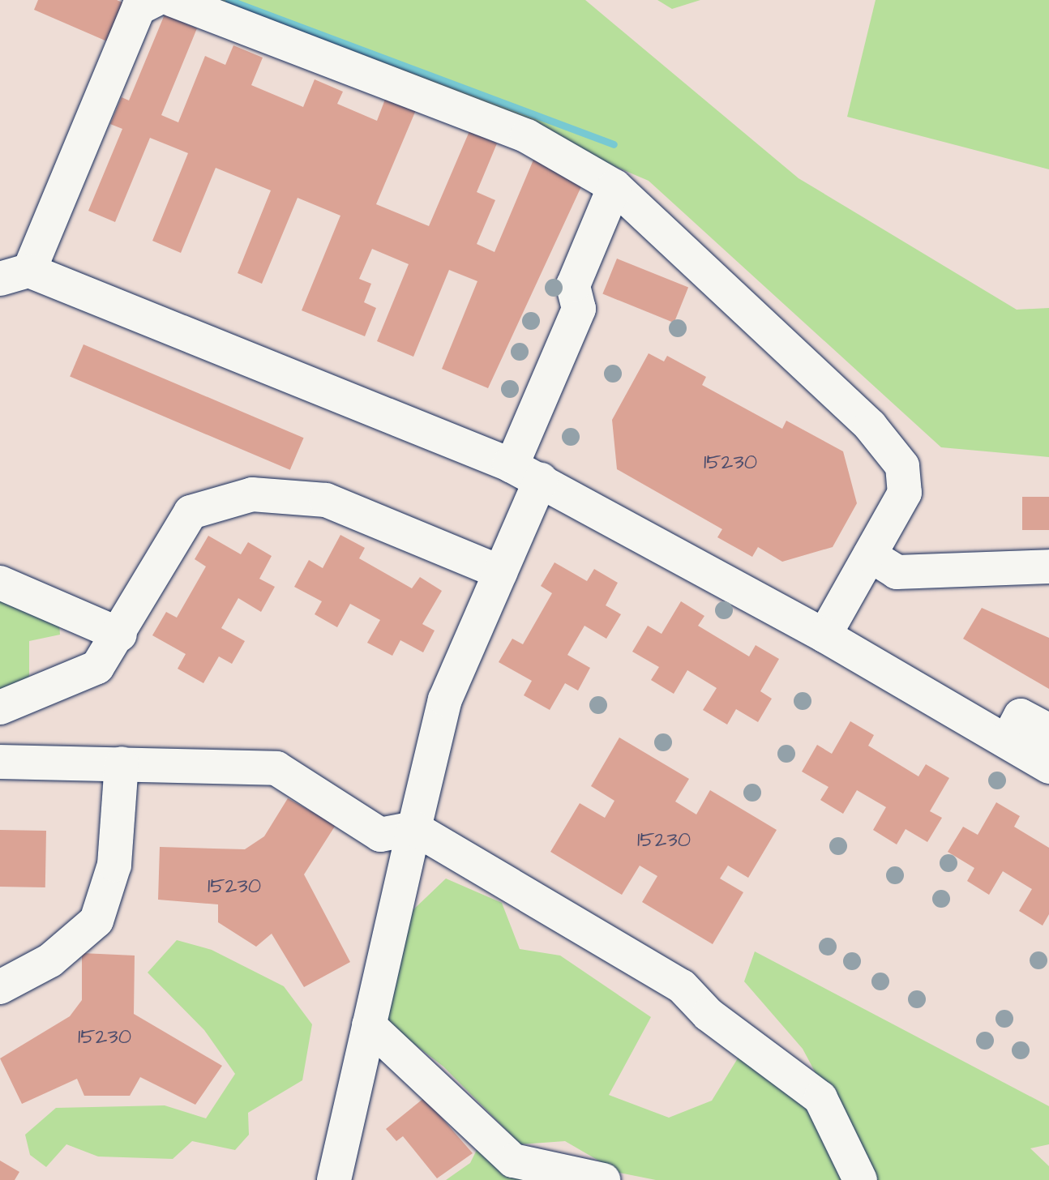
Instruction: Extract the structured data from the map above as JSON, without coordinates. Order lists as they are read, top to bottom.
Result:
{
  "house_numbers": [
    "15230",
    "15230",
    "15230",
    "15230"
  ]
}
